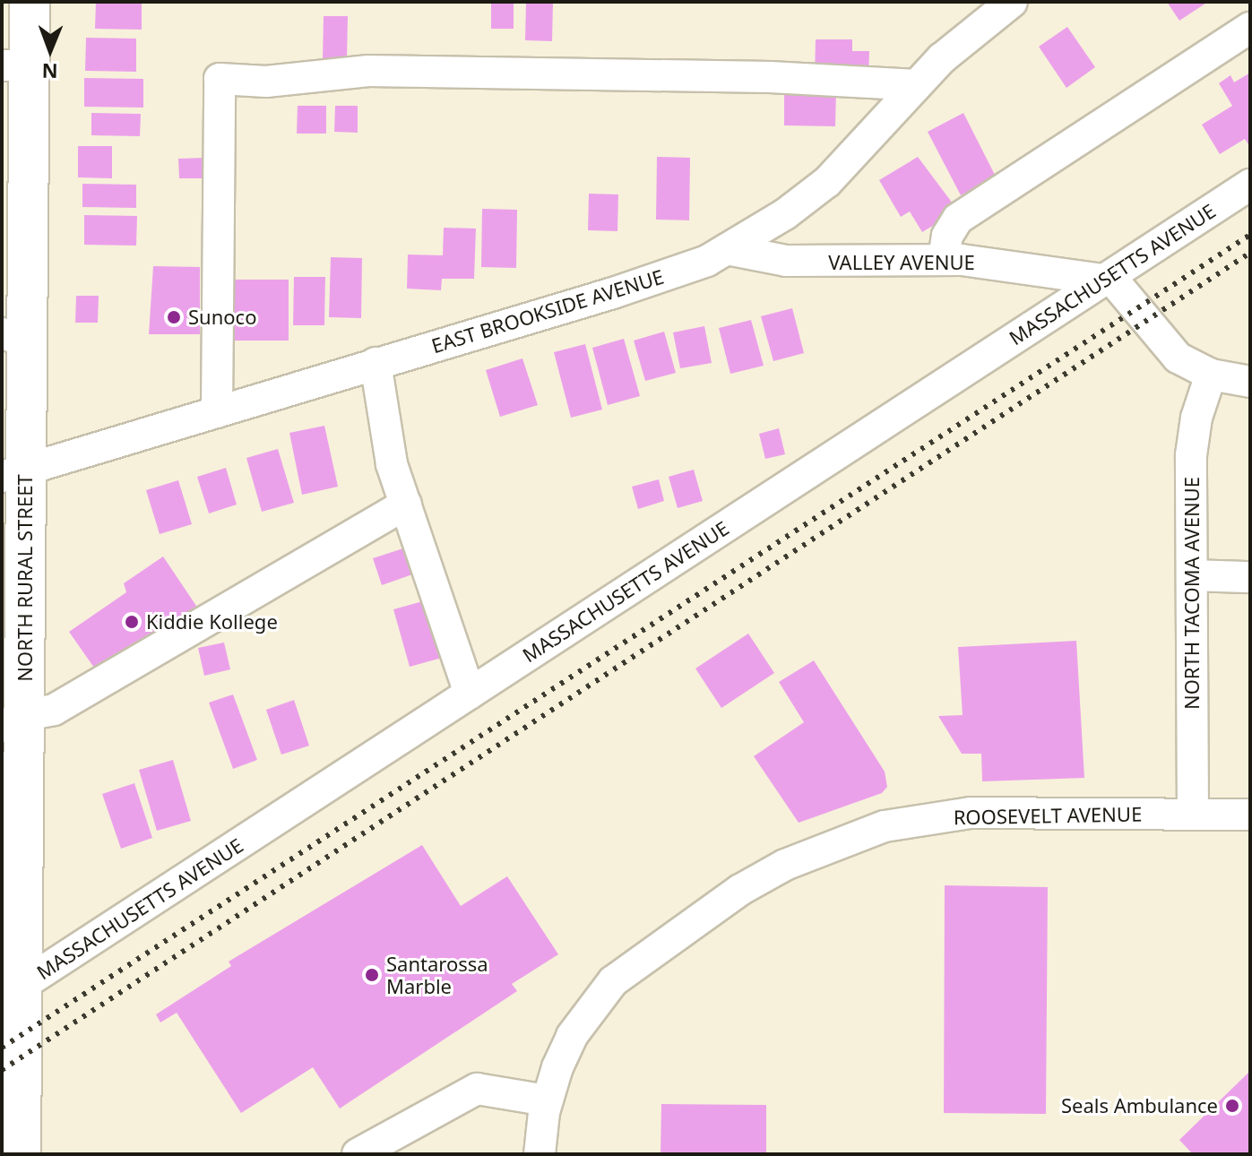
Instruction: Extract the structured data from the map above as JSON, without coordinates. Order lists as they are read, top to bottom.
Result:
{
  "streets": {
    "main road": ["NORTH RURAL STREET"],
    "street": [
      "VALLEY AVENUE",
      "MASSACHUSETTS AVENUE",
      "EAST BROOKSIDE AVENUE",
      "NORTH TACOMA AVENUE",
      "ROOSEVELT AVENUE"
    ]
  },
  "crossings": [
    ["VALLEY AVENUE", "MASSACHUSETTS AVENUE"],
    ["VALLEY AVENUE", "EAST BROOKSIDE AVENUE"],
    ["VALLEY AVENUE", "NORTH TACOMA AVENUE"],
    ["MASSACHUSETTS AVENUE", "NORTH RURAL STREET"],
    ["EAST BROOKSIDE AVENUE", "NORTH RURAL STREET"],
    ["NORTH TACOMA AVENUE", "ROOSEVELT AVENUE"]
  ],
  "places": [
    "Sunoco",
    "Kiddie Kollege",
    "Santarossa Marble",
    "Seals Ambulance"
  ],
  "north": "bottom"
}
